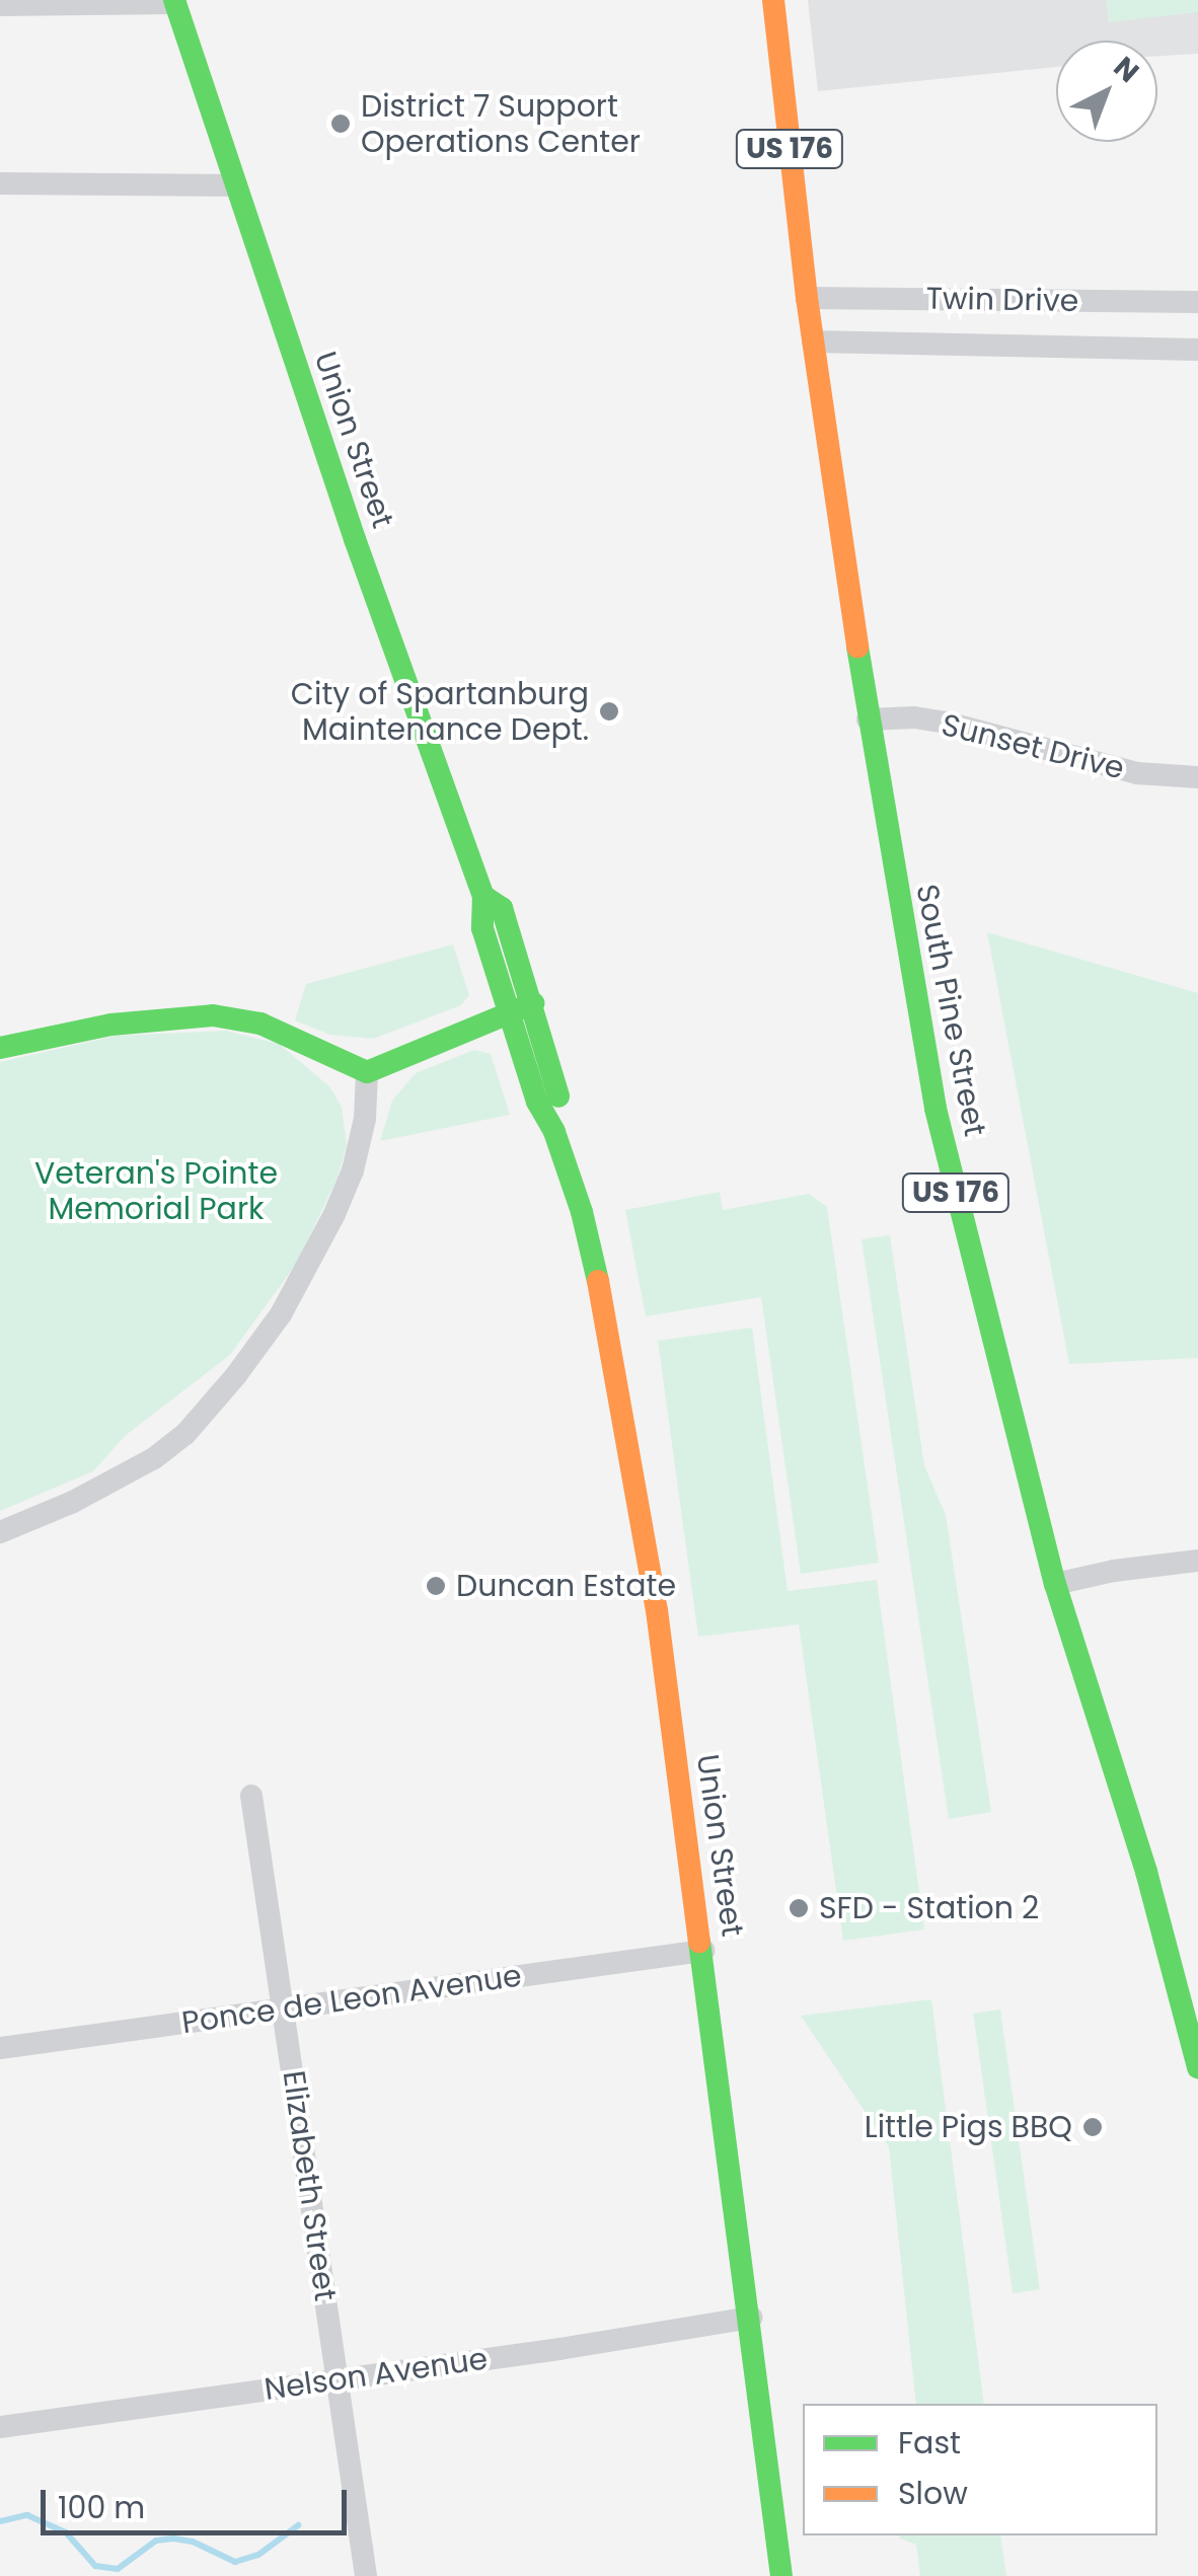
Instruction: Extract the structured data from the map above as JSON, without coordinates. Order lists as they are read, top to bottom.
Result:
{
  "streets": {
    "main road": ["US 176", "Union Street", "South Pine Street"],
    "street": [
      "Twin Drive",
      "Sunset Drive",
      "Ponce de Leon Avenue",
      "Elizabeth Street",
      "Nelson Avenue"
    ]
  },
  "crossings": [
    ["Twin Drive", "South Pine Street"],
    ["Union Street", "Ponce de Leon Avenue"],
    ["Union Street", "Nelson Avenue"],
    ["Sunset Drive", "South Pine Street"],
    ["Ponce de Leon Avenue", "Elizabeth Street"],
    ["Elizabeth Street", "Nelson Avenue"]
  ],
  "parks": ["Veteran's Pointe Memorial Park"],
  "places": [
    "District 7 Support Operations Center",
    "City of Spartanburg Maintenance Dept.",
    "Duncan Estate",
    "SFD - Station 2",
    "Little Pigs BBQ"
  ],
  "legend": ["Fast", "Slow"],
  "scale_bar": "100 m",
  "north": "top right"
}
